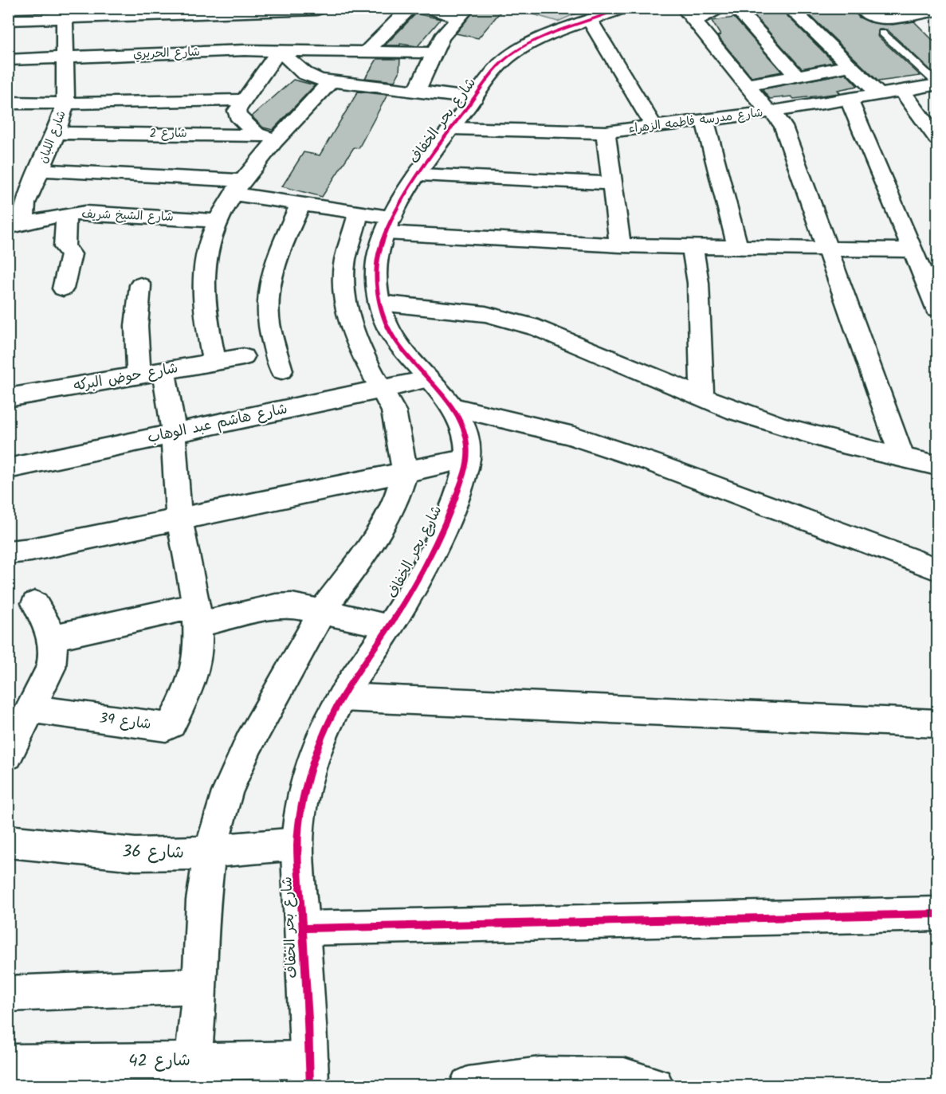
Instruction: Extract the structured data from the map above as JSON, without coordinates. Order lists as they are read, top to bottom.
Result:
{
  "streets": {
    "street": [
      "شارع الحريري",
      "شارع بحر الخفاف",
      "شارع مدرسه فاطمه الزهراء",
      "شارع 2",
      "شارع اللبان",
      "شارع الشيخ شريف",
      "شارع حوض البركه",
      "شارع هاشم عبد الوهاب",
      "شارع 39",
      "شارع 36",
      "شارع 42"
    ]
  },
  "crossings": [
    ["شارع الحريري", "شارع اللبان"],
    ["شارع بحر الخفاف", "شارع مدرسه فاطمه الزهراء"],
    ["شارع بحر الخفاف", "شارع هاشم عبد الوهاب"],
    ["شارع بحر الخفاف", "شارع 36"],
    ["شارع بحر الخفاف", "شارع 42"],
    ["شارع 2", "شارع اللبان"],
    ["شارع اللبان", "شارع الشيخ شريف"]
  ]
}
